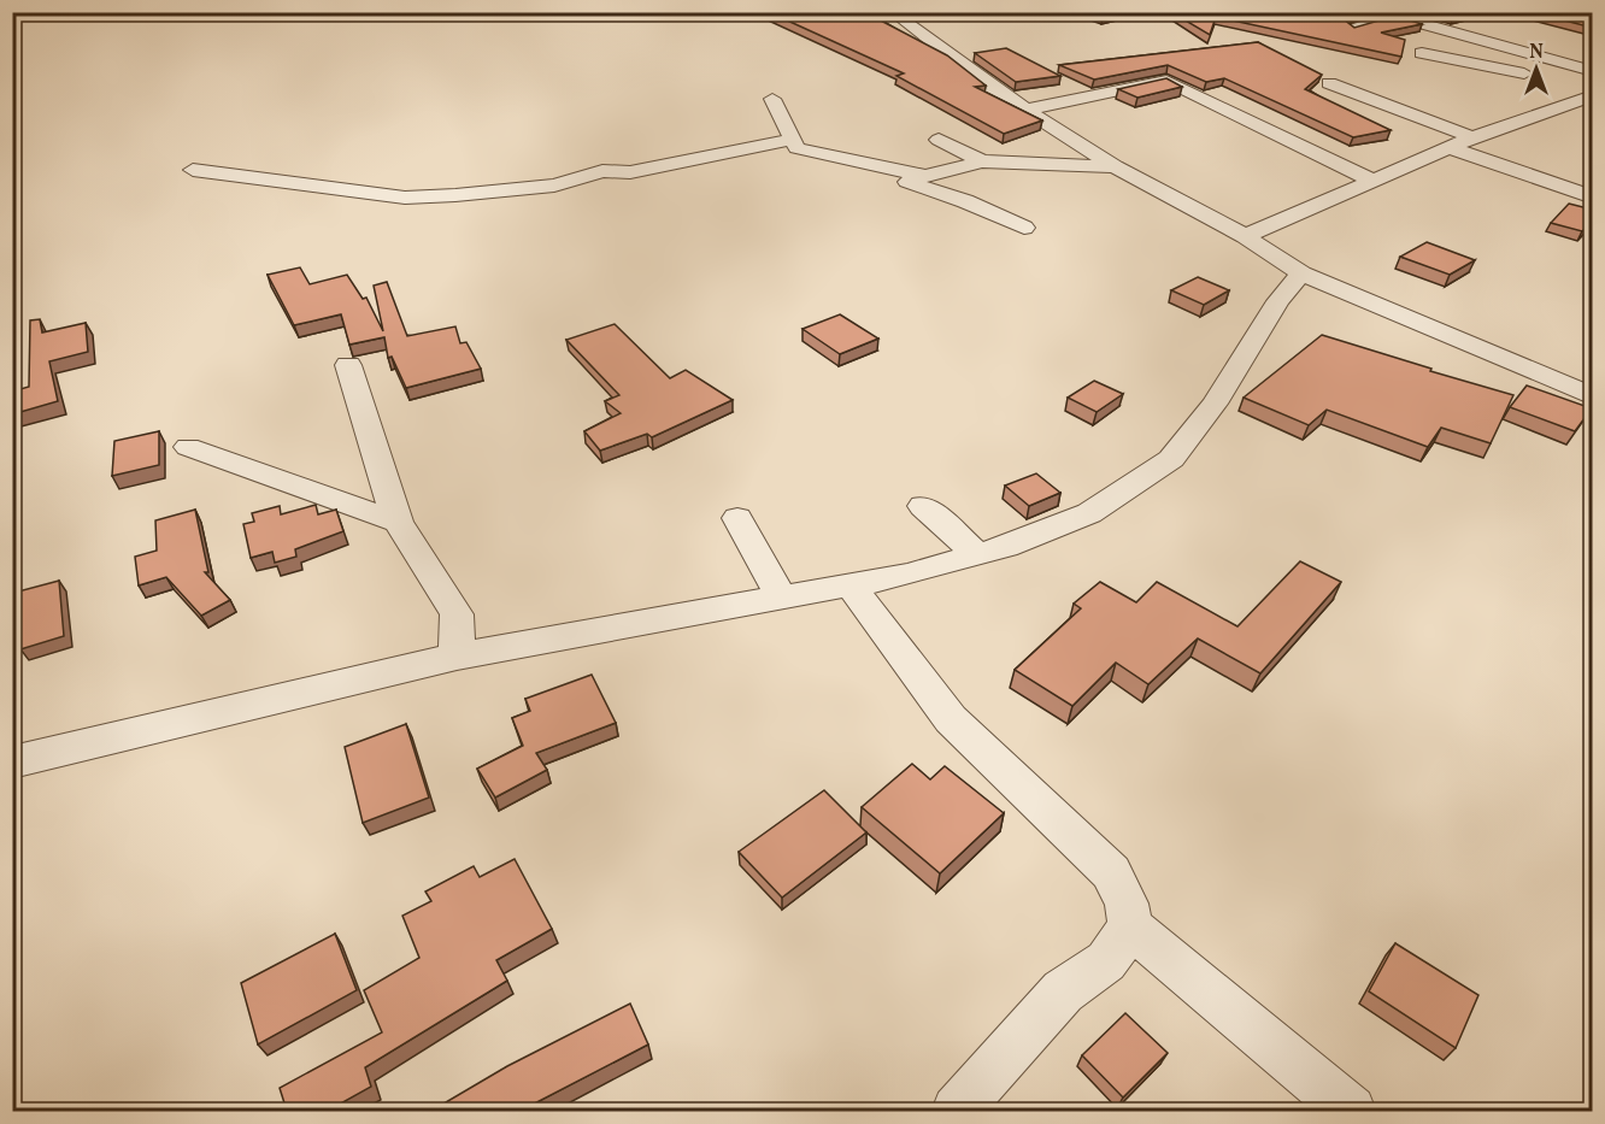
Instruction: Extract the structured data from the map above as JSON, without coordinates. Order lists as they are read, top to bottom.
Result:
{
  "north": "top"
}
